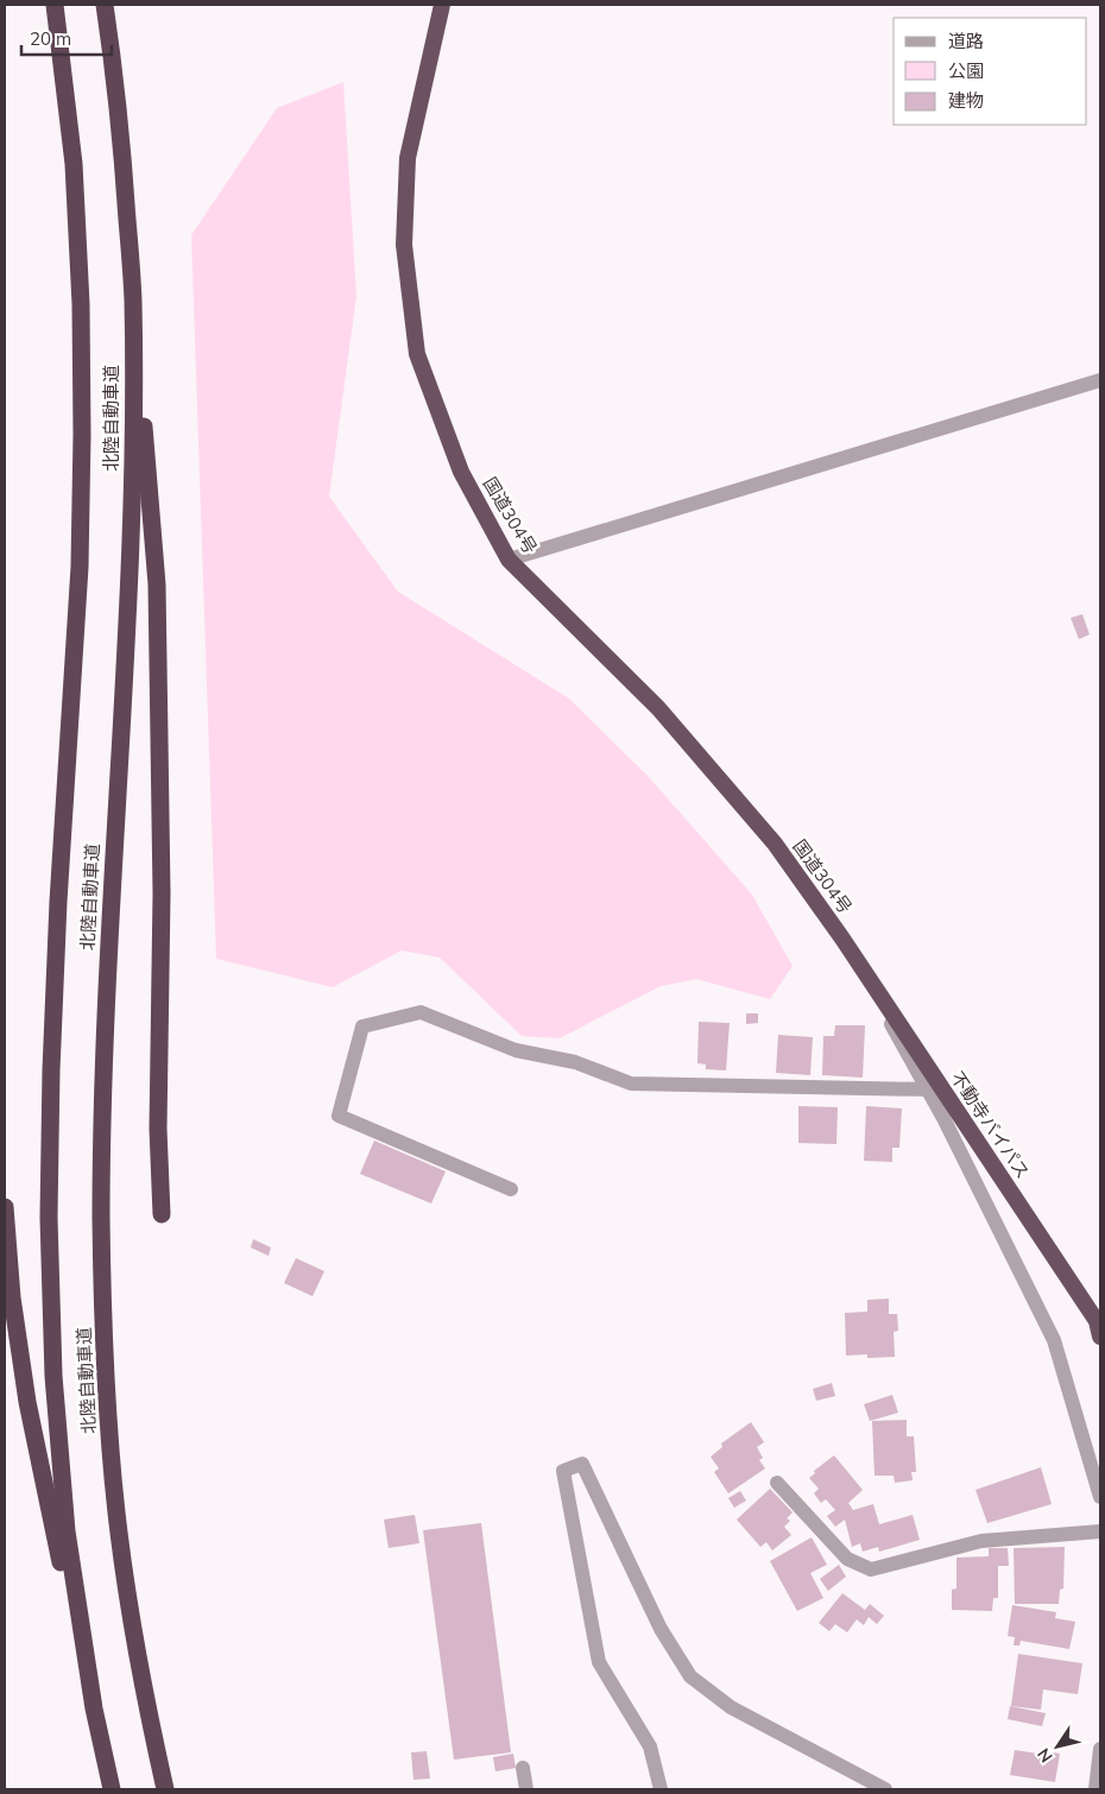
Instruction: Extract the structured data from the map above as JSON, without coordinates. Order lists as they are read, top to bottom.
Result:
{
  "streets": {
    "highway": ["北陸自動車道", "国道304号", "不動寺バイパス"]
  },
  "crossings": [
    ["国道304号", "不動寺バイパス"]
  ],
  "legend": ["道路", "公園", "建物"],
  "scale_bar": "20 m",
  "north": "bottom left"
}
